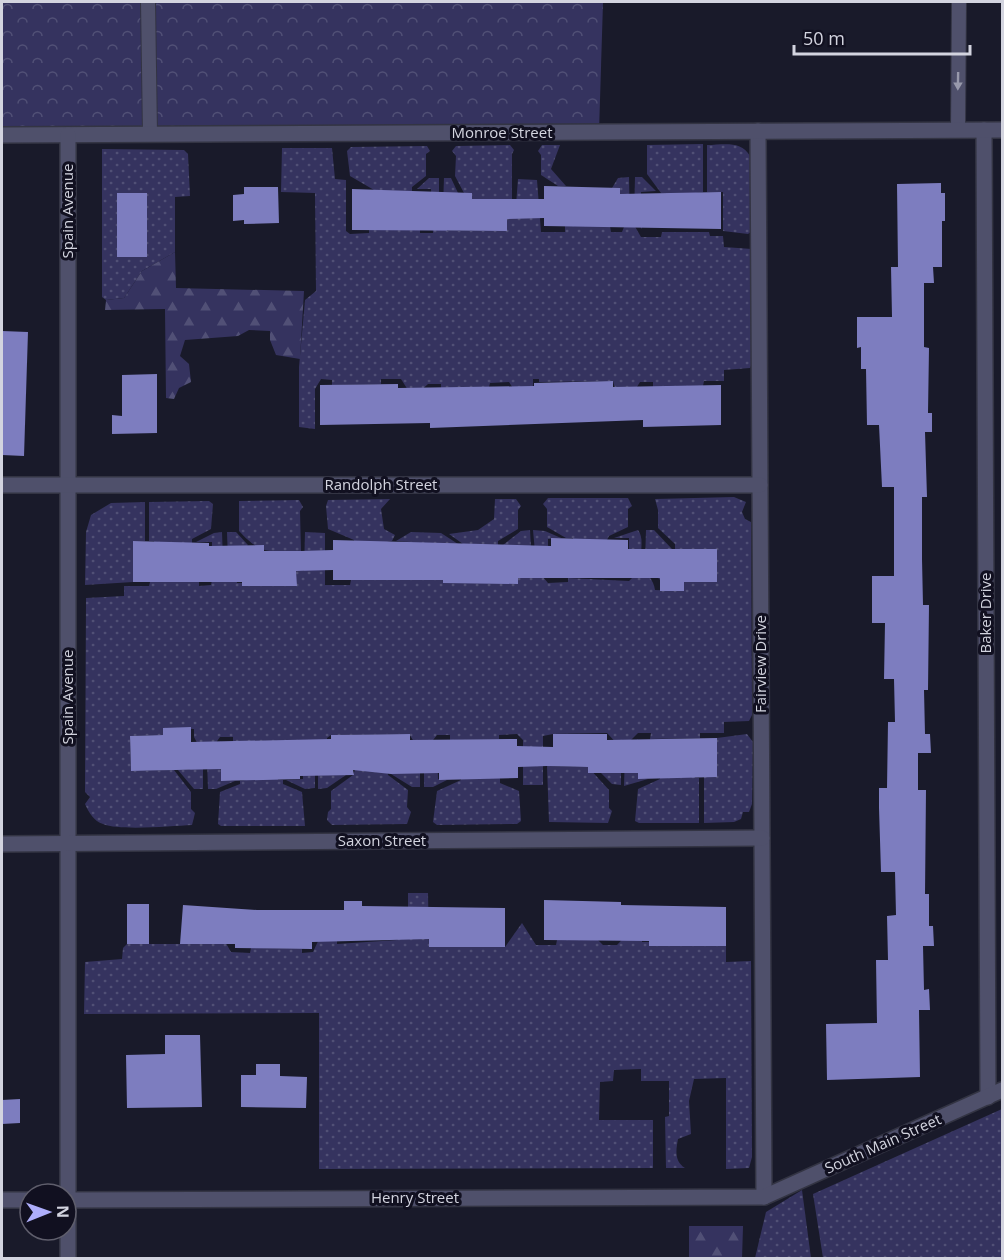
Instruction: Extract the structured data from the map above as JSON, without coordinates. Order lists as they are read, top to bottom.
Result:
{
  "streets": {
    "street": [
      "Monroe Street",
      "Spain Avenue",
      "Randolph Street",
      "Baker Drive",
      "Fairview Drive",
      "Saxon Street",
      "South Main Street",
      "Henry Street"
    ]
  },
  "crossings": [
    ["Monroe Street", "Spain Avenue"],
    ["Monroe Street", "Baker Drive"],
    ["Monroe Street", "Fairview Drive"],
    ["Spain Avenue", "Randolph Street"],
    ["Spain Avenue", "Saxon Street"],
    ["Randolph Street", "Fairview Drive"],
    ["Baker Drive", "South Main Street"],
    ["Fairview Drive", "Saxon Street"],
    ["Fairview Drive", "South Main Street"],
    ["Fairview Drive", "Henry Street"],
    ["South Main Street", "Henry Street"]
  ],
  "scale_bar": "50 m",
  "north": "right"
}
